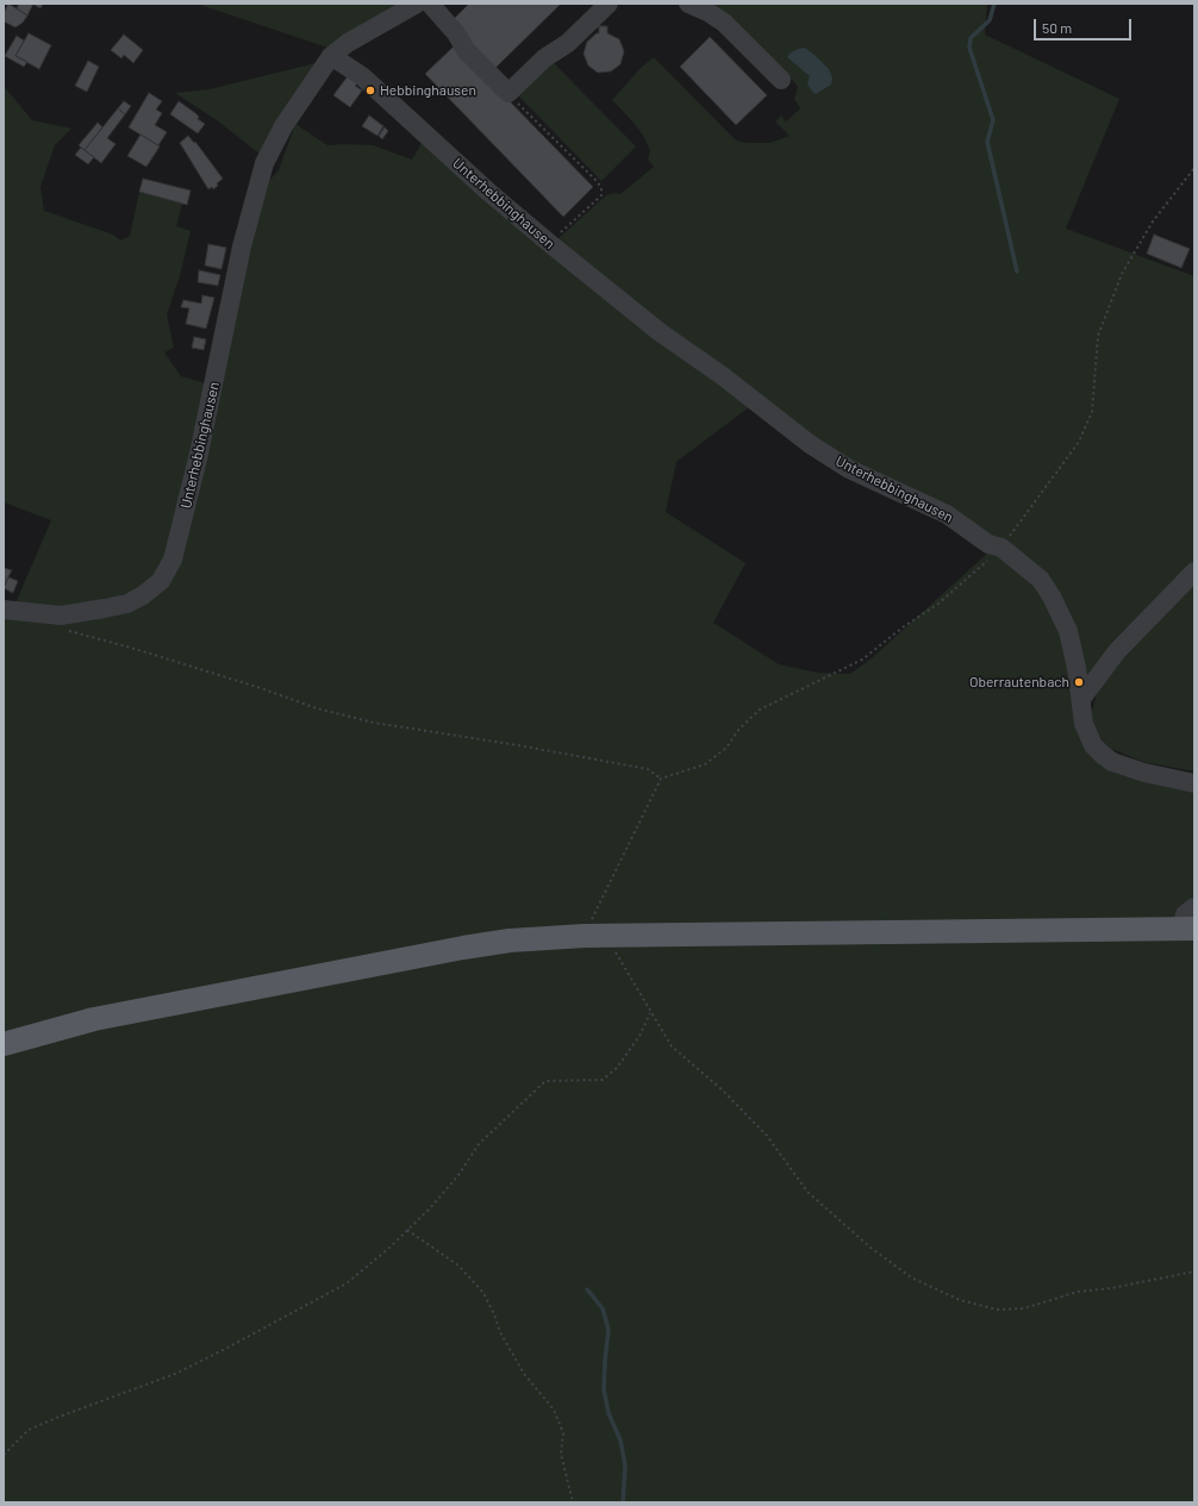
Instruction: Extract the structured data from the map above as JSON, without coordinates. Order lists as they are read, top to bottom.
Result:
{
  "streets": {
    "street": ["Unterhebbinghausen"]
  },
  "places": ["Hebbinghausen", "Oberrautenbach"],
  "scale_bar": "50 m"
}
